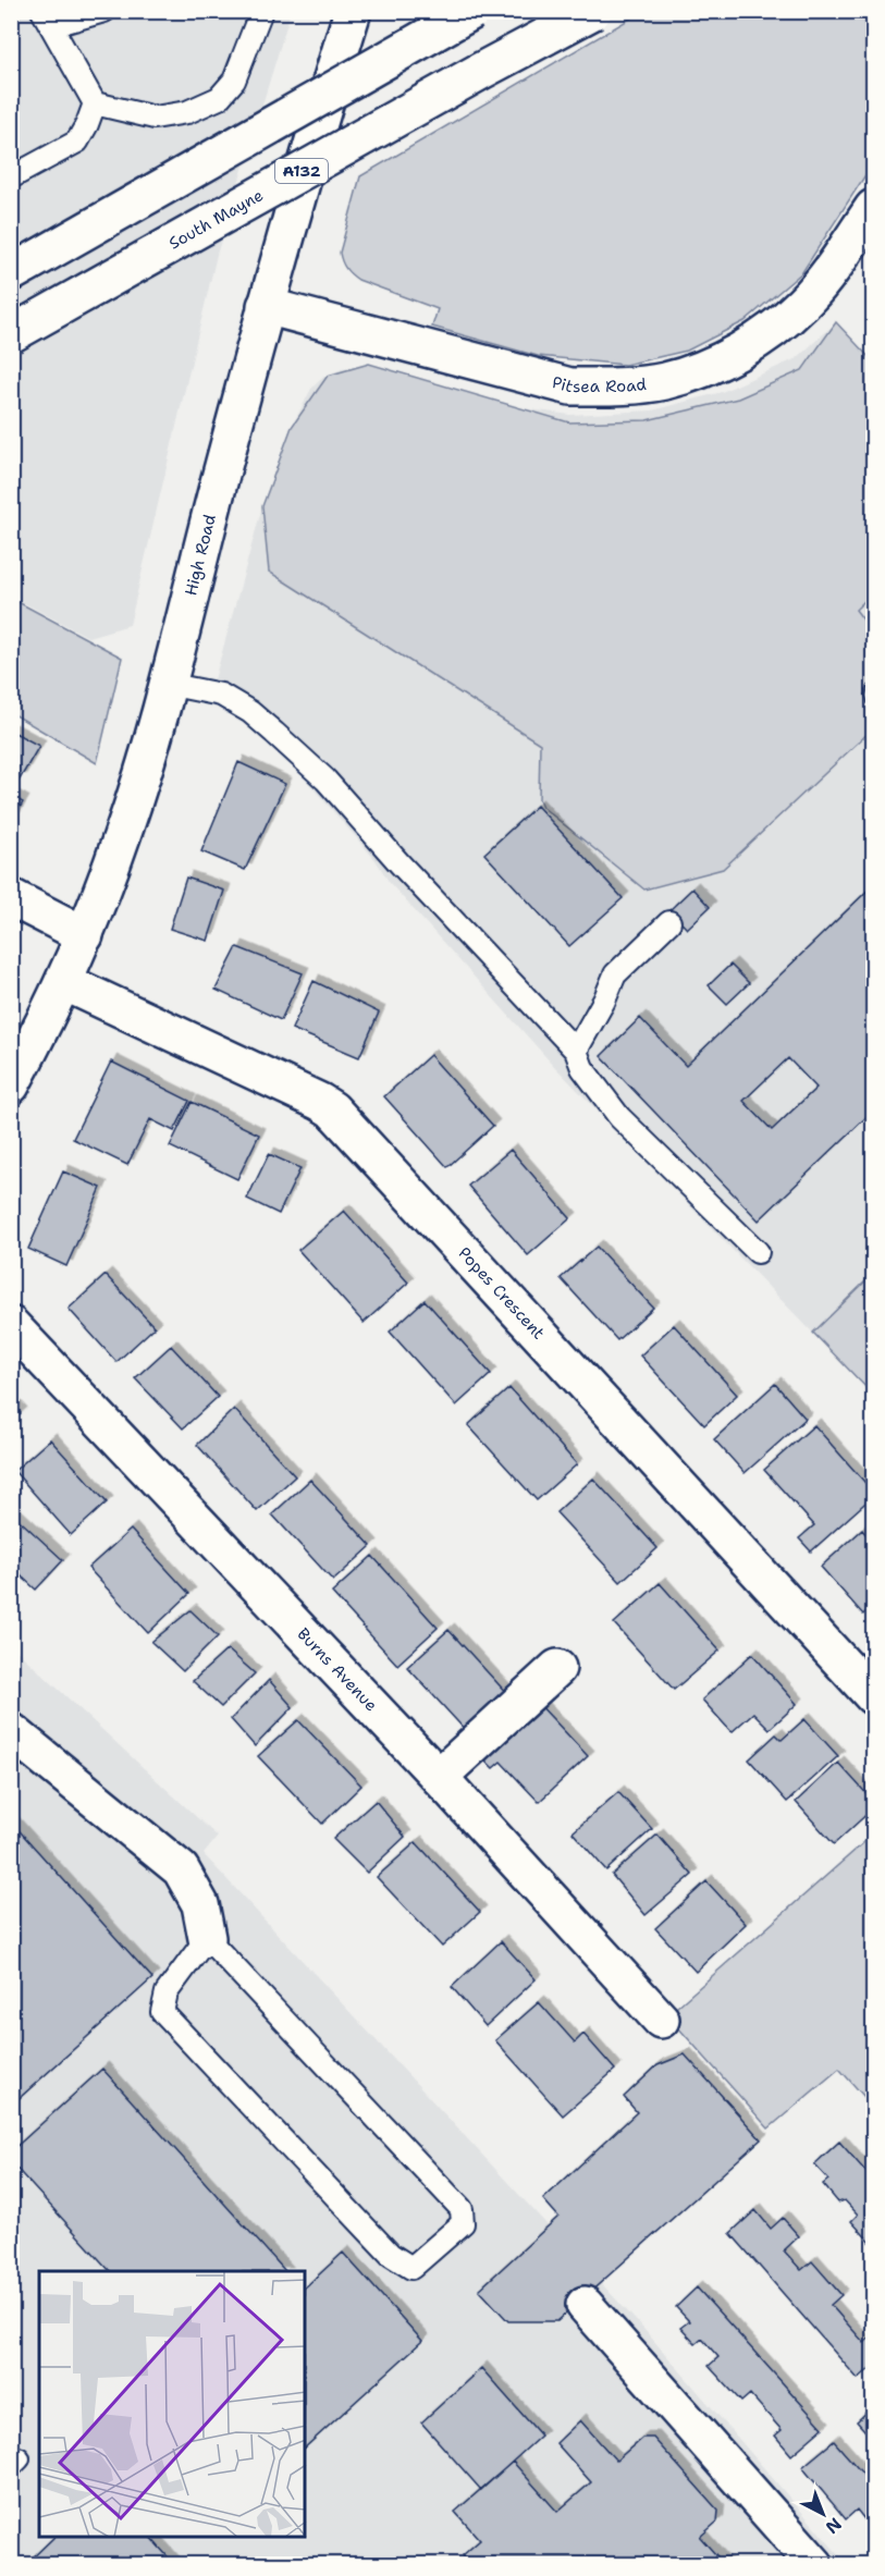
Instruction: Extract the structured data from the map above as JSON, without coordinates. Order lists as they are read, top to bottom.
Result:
{
  "streets": {
    "street": [
      "A132",
      "South Mayne",
      "Pitsea Road",
      "High Road",
      "Popes Crescent",
      "Burns Avenue"
    ]
  },
  "crossings": [
    ["Pitsea Road", "High Road"],
    ["High Road", "Popes Crescent"]
  ],
  "north": "bottom right"
}
